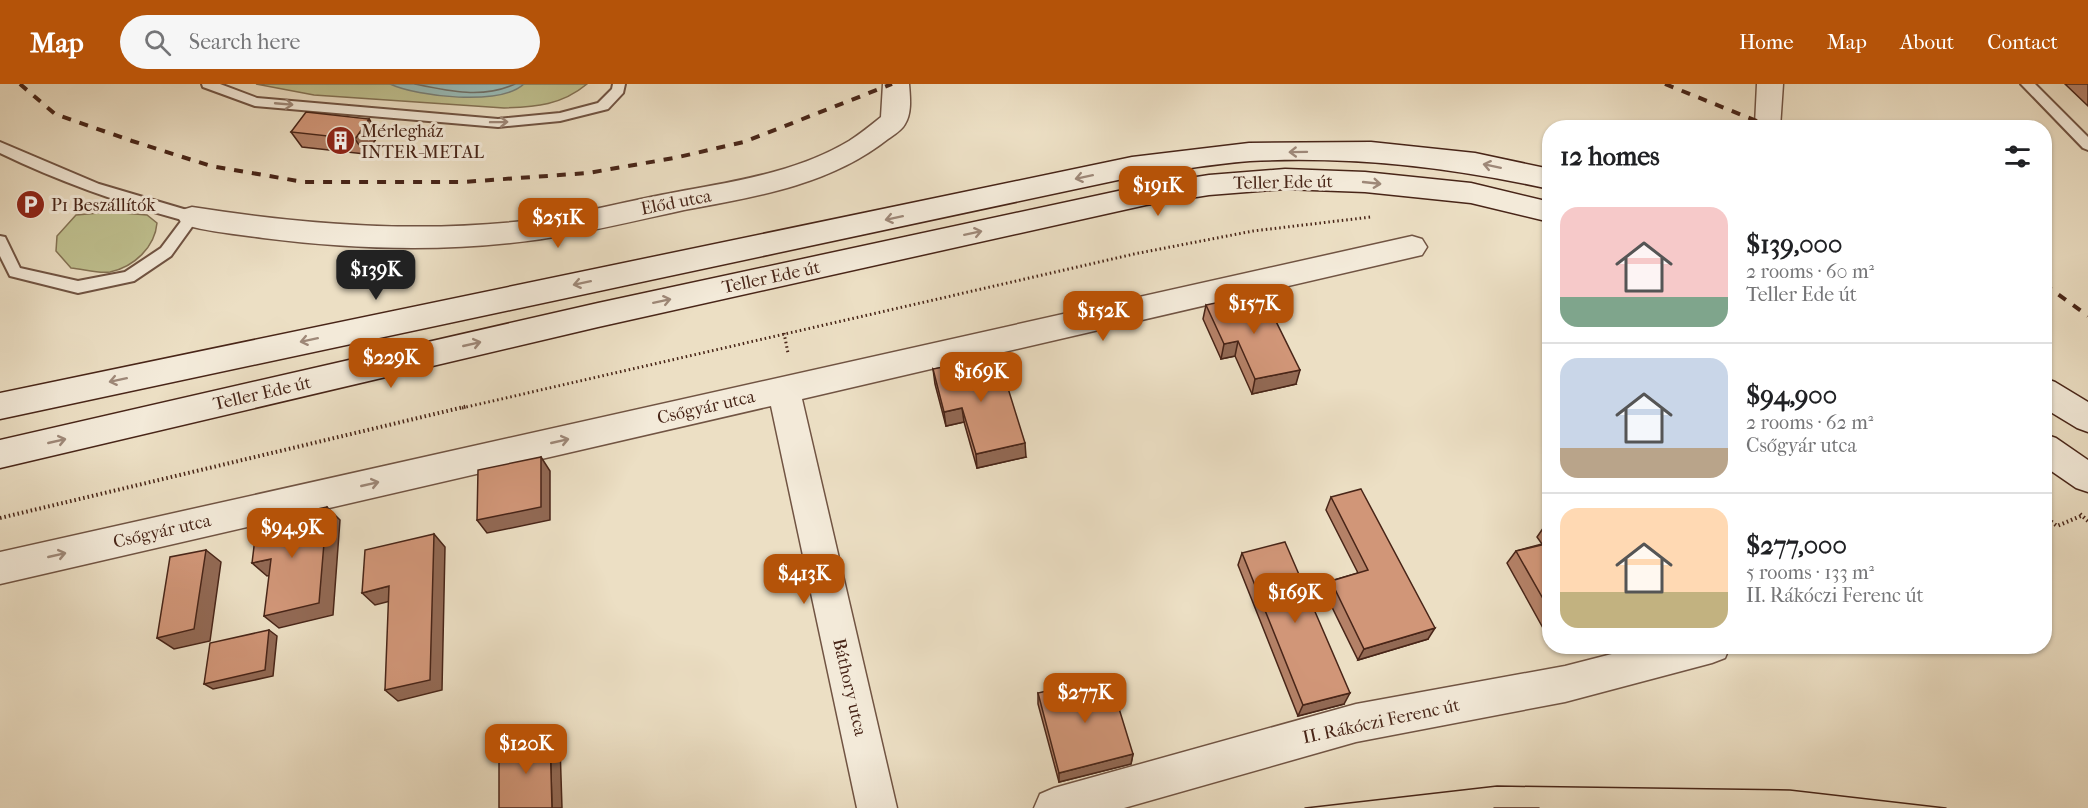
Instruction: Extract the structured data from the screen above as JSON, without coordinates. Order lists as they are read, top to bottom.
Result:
{
  "streets": {
    "street": [
      "Teller Ede út",
      "Előd utca",
      "Csőgyár utca",
      "Báthory utca",
      "II. Rákóczi Ferenc út"
    ]
  },
  "crossings": [
    ["Csőgyár utca", "Báthory utca"]
  ],
  "one_way": ["Csőgyár utca"],
  "places": {
    "building": ["Mérlegház INTER-METAL"],
    "parking": ["P1 Beszállítók"]
  },
  "page": {
    "header": "Map",
    "search": "Search here",
    "nav": [
      "Home",
      "Map",
      "About",
      "Contact"
    ],
    "heading": "12 homes",
    "price": [
      "$191K",
      "$251K",
      "$139K",
      "$157K",
      "$152K",
      "$229K",
      "$169K",
      "$94.9K",
      "$413K",
      "$169K",
      "$277K",
      "$120K"
    ],
    "list": [
      {
        "name": "$139,000",
        "note": "2 rooms · 60 m² · Teller Ede út"
      },
      {
        "name": "$94,900",
        "note": "2 rooms · 62 m² · Csőgyár utca"
      },
      {
        "name": "$277,000",
        "note": "5 rooms · 133 m² · II. Rákóczi Ferenc út"
      }
    ]
  }
}
